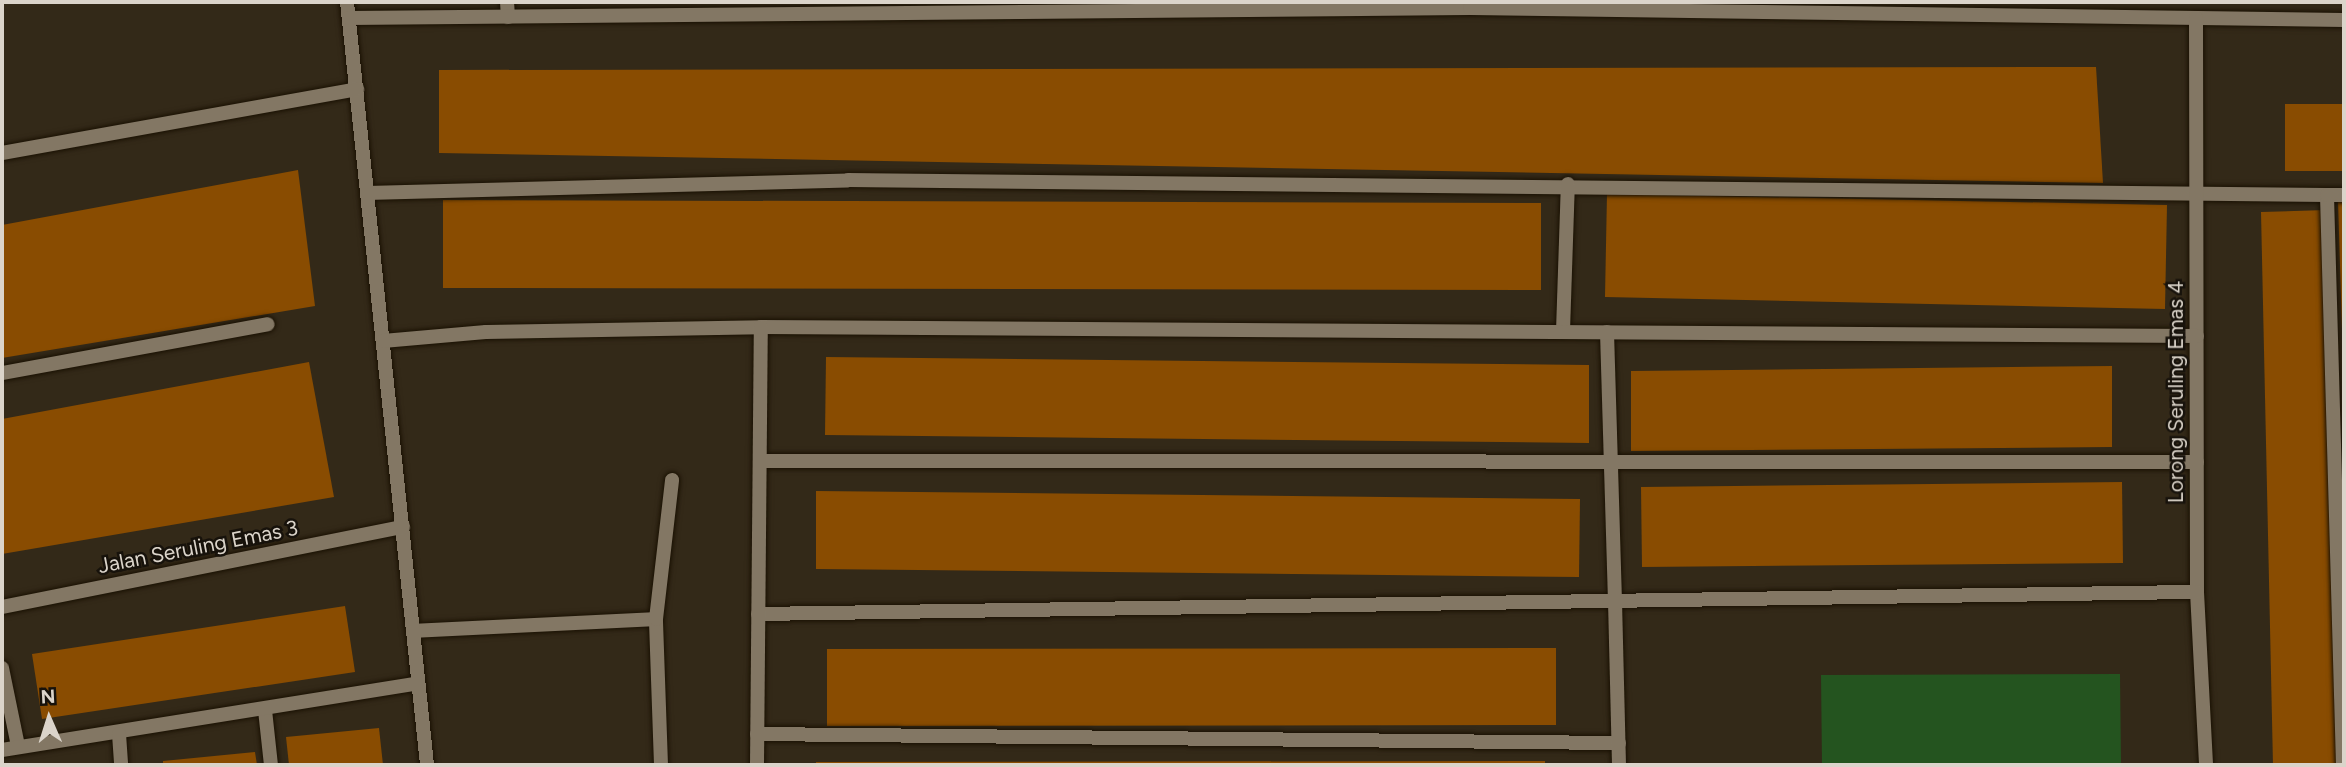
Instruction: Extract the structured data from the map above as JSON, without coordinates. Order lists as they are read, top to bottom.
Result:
{
  "streets": {
    "street": ["Lorong Seruling Emas 4", "Jalan Seruling Emas 3"]
  },
  "north": "top"
}
